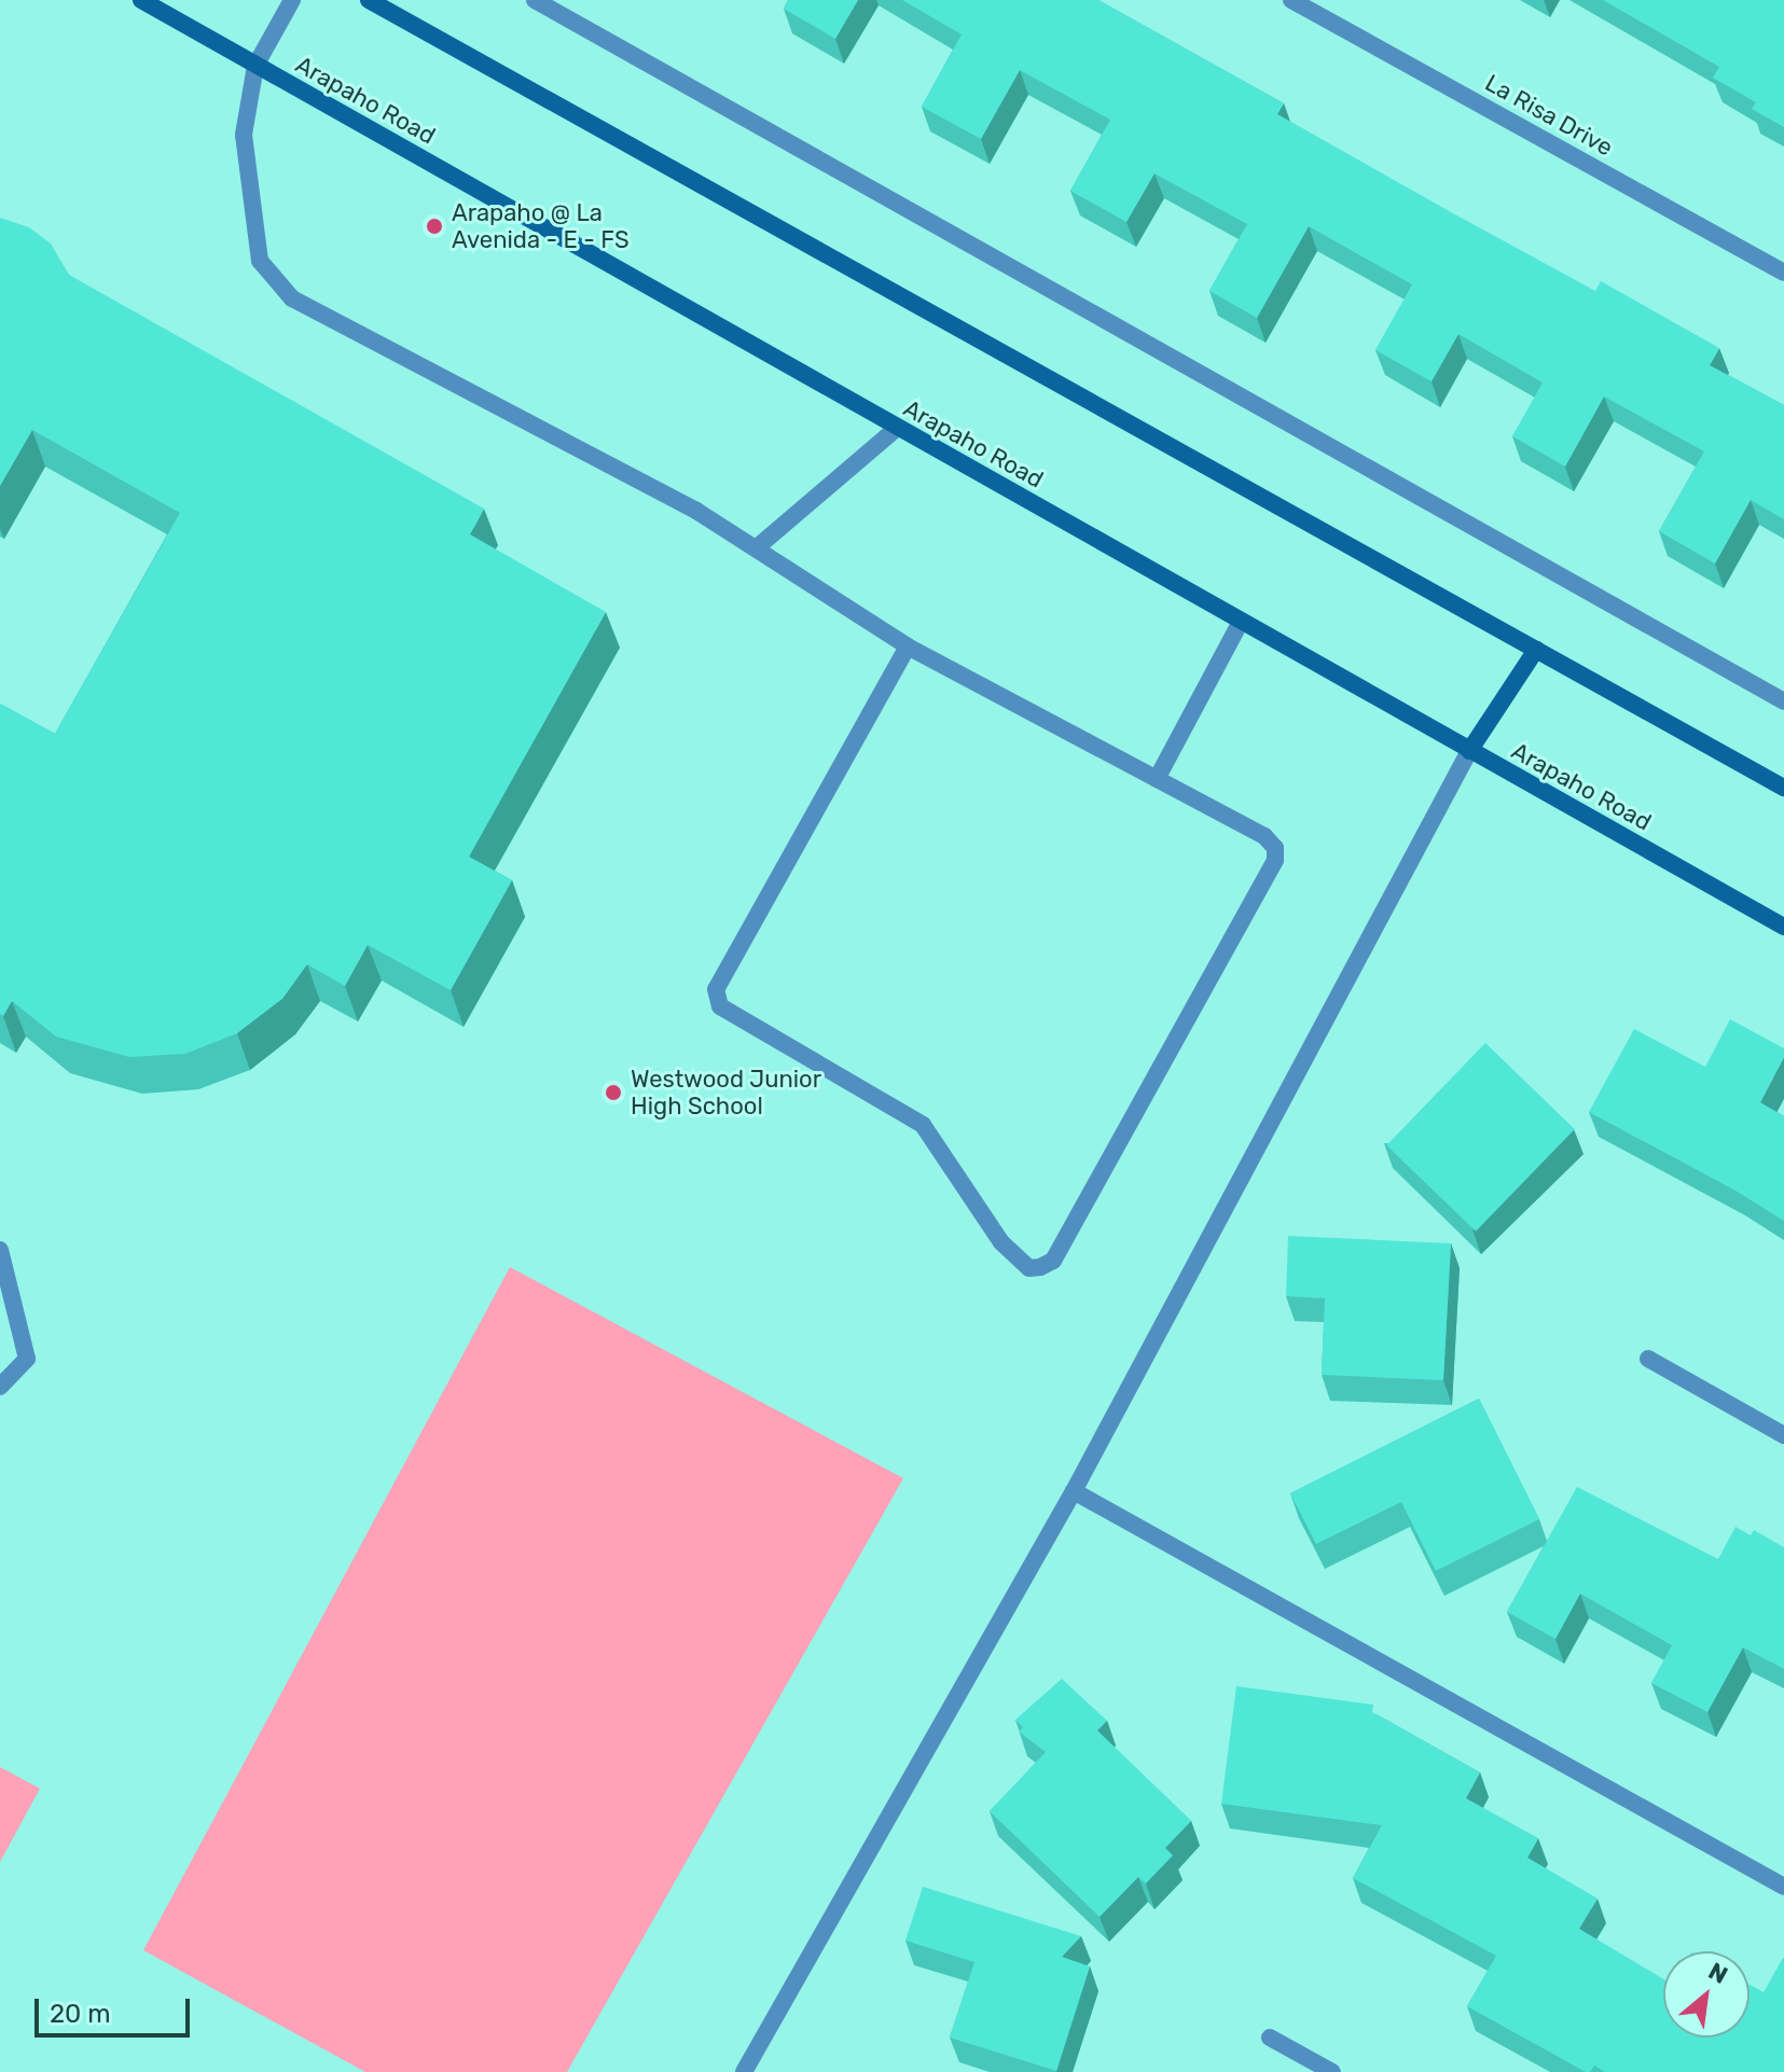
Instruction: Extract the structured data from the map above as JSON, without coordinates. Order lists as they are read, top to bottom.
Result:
{
  "streets": {
    "main road": ["Arapaho Road"],
    "street": ["La Risa Drive"]
  },
  "places": ["Arapaho @ La Avenida - E - FS", "Westwood Junior High School"],
  "scale_bar": "20 m",
  "north": "top right"
}
